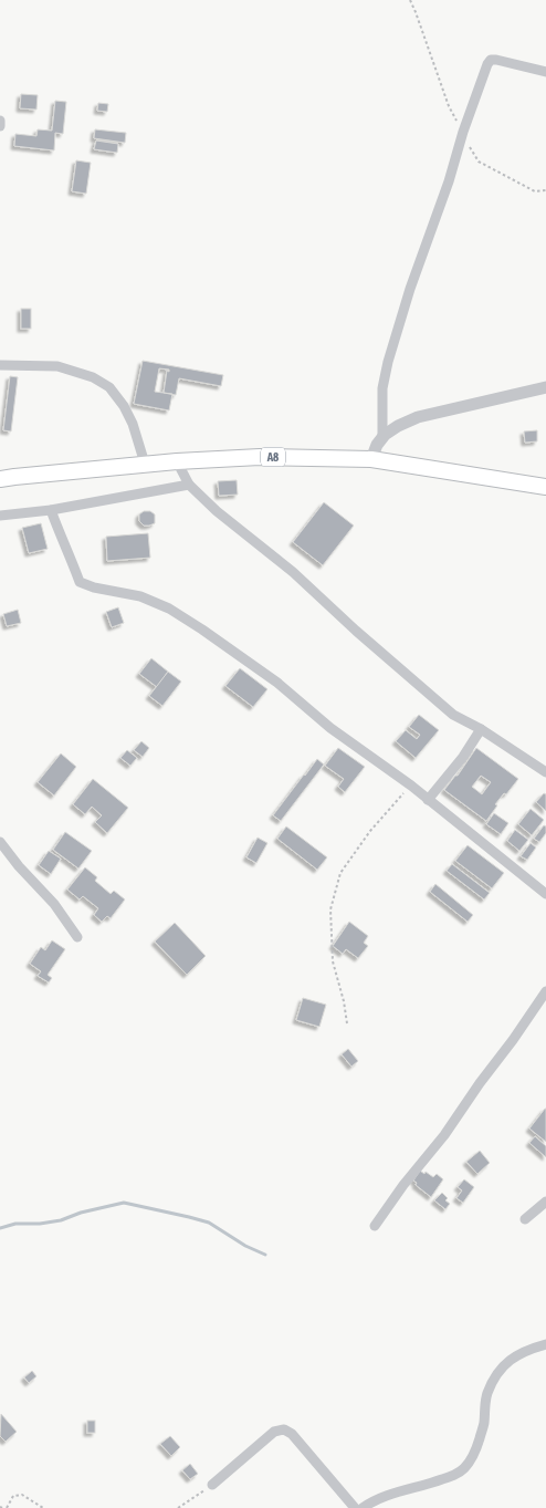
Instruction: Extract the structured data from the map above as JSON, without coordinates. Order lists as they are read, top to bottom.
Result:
{
  "streets": {
    "main road": ["A8"]
  }
}
